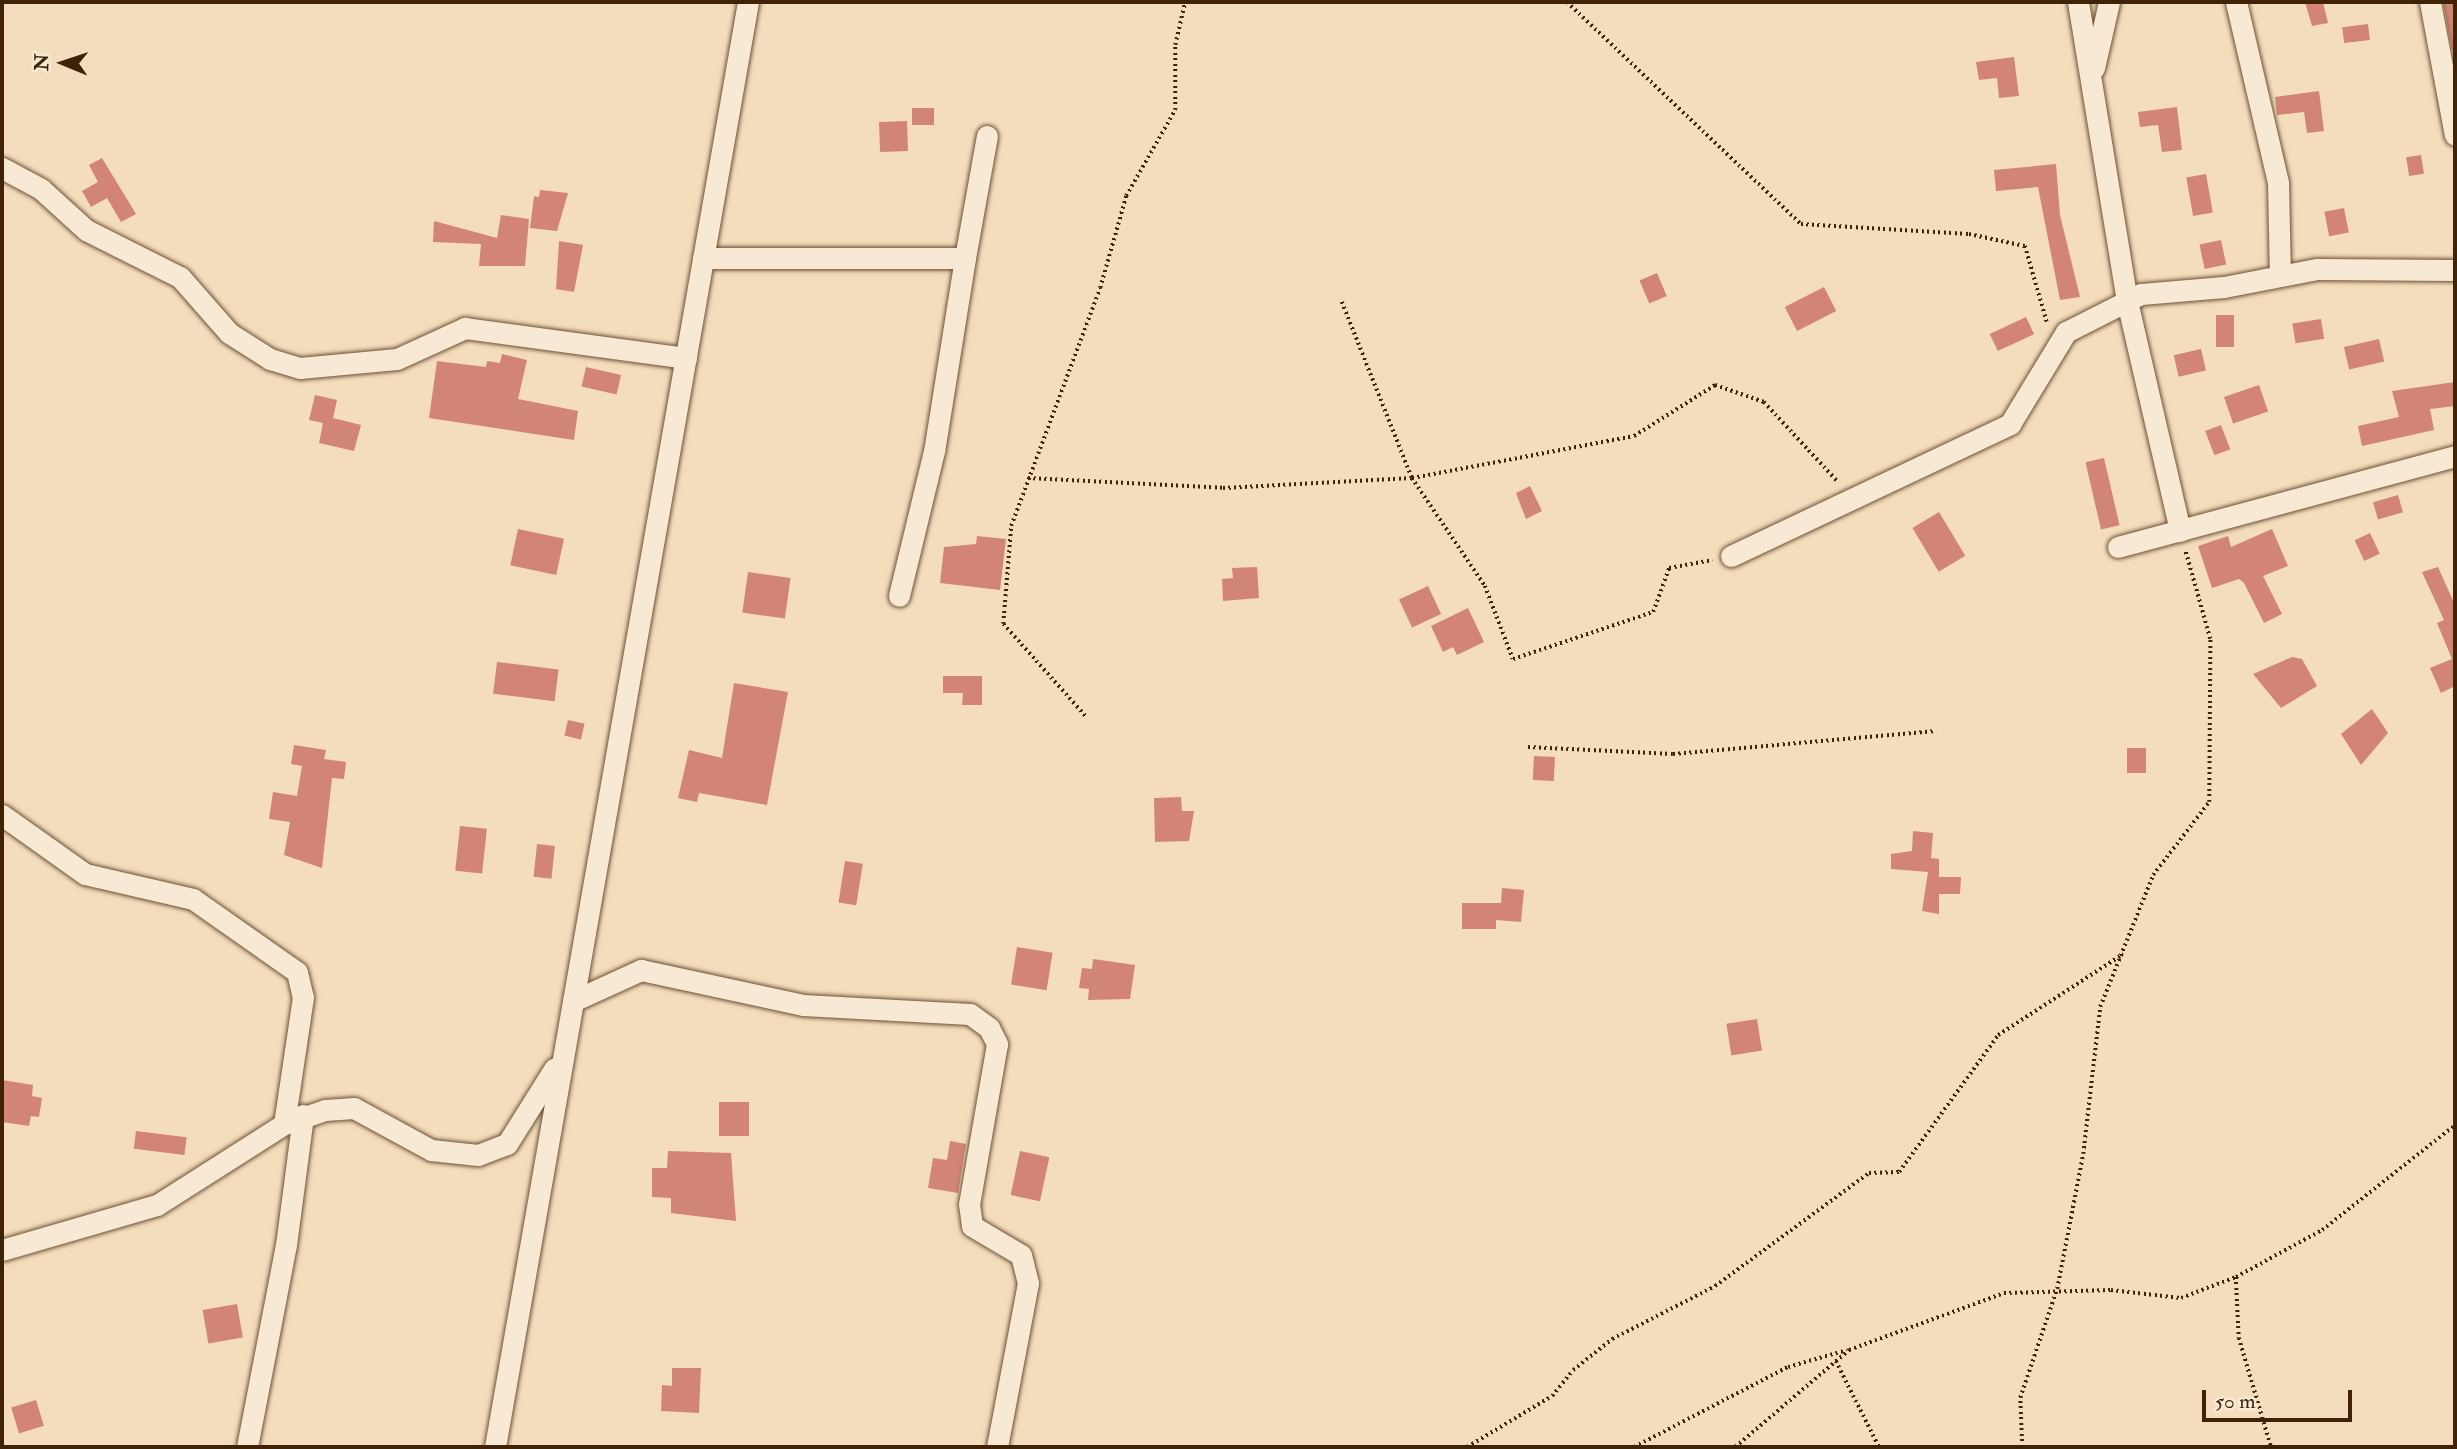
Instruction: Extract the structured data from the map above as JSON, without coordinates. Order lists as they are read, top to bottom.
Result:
{
  "scale_bar": "50 m",
  "north": "left"
}
